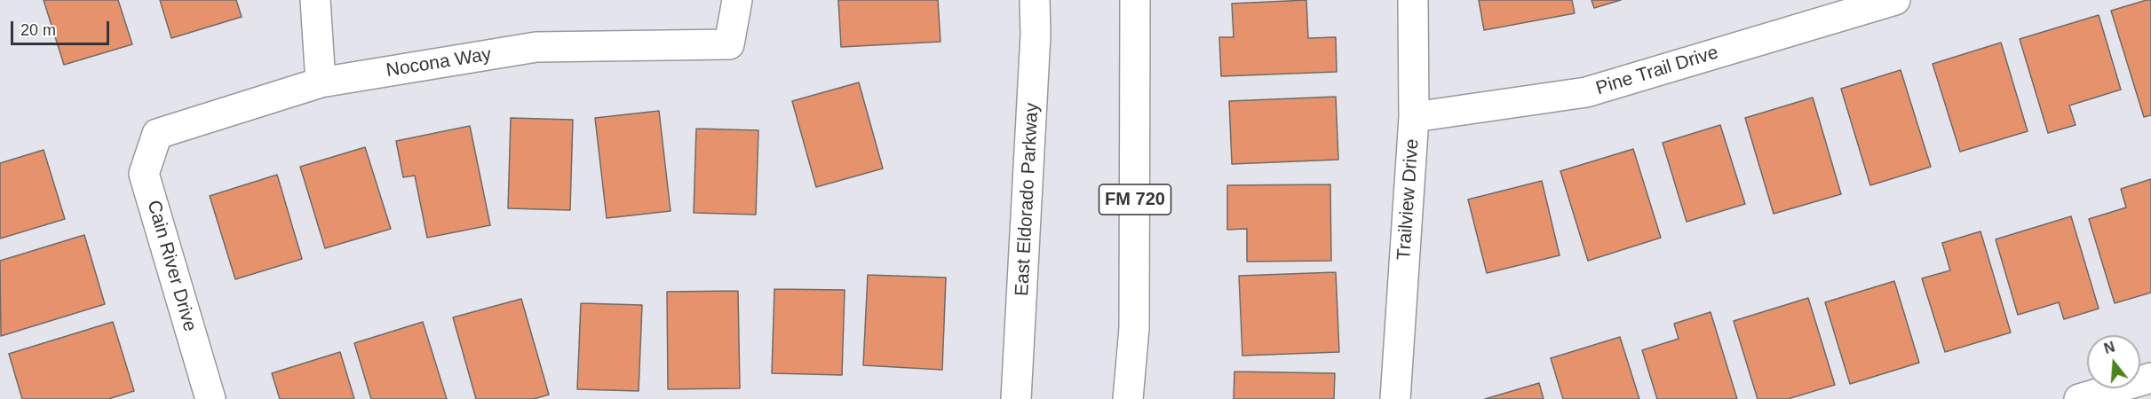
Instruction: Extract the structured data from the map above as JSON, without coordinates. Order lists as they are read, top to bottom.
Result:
{
  "streets": {
    "street": [
      "Nocona Way",
      "Pine Trail Drive",
      "East Eldorado Parkway",
      "FM 720",
      "Trailview Drive",
      "Cain River Drive"
    ]
  },
  "crossings": [
    ["Nocona Way", "Cain River Drive"],
    ["Pine Trail Drive", "Trailview Drive"]
  ],
  "scale_bar": "20 m",
  "north": "top"
}
